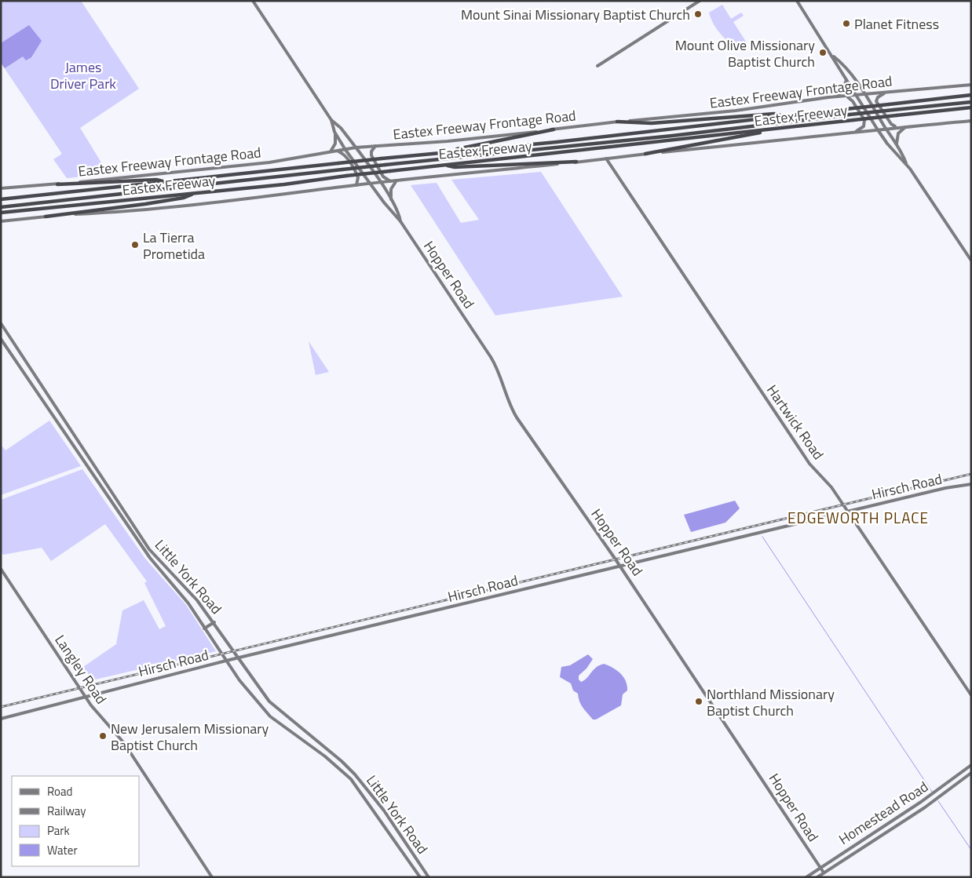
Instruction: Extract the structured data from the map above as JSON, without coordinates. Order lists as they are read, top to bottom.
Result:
{
  "streets": {
    "highway": ["Eastex Freeway"],
    "main road": [
      "Eastex Freeway Frontage Road",
      "Hopper Road",
      "Hartwick Road",
      "Hirsch Road",
      "Little York Road",
      "Langley Road",
      "Homestead Road"
    ]
  },
  "crossings": [
    ["Eastex Freeway Frontage Road", "Hopper Road"],
    ["Hopper Road", "Hirsch Road"],
    ["Hopper Road", "Homestead Road"],
    ["Hartwick Road", "Hirsch Road"],
    ["Hirsch Road", "Little York Road"],
    ["Hirsch Road", "Langley Road"]
  ],
  "districts": ["EDGEWORTH PLACE"],
  "parks": ["James Driver Park"],
  "places": [
    "Mount Sinai Missionary Baptist Church",
    "Planet Fitness",
    "Mount Olive Missionary Baptist Church",
    "La Tierra Prometida",
    "Northland Missionary Baptist Church",
    "New Jerusalem Missionary Baptist Church"
  ],
  "legend": [
    "Road",
    "Railway",
    "Park",
    "Water"
  ]
}
